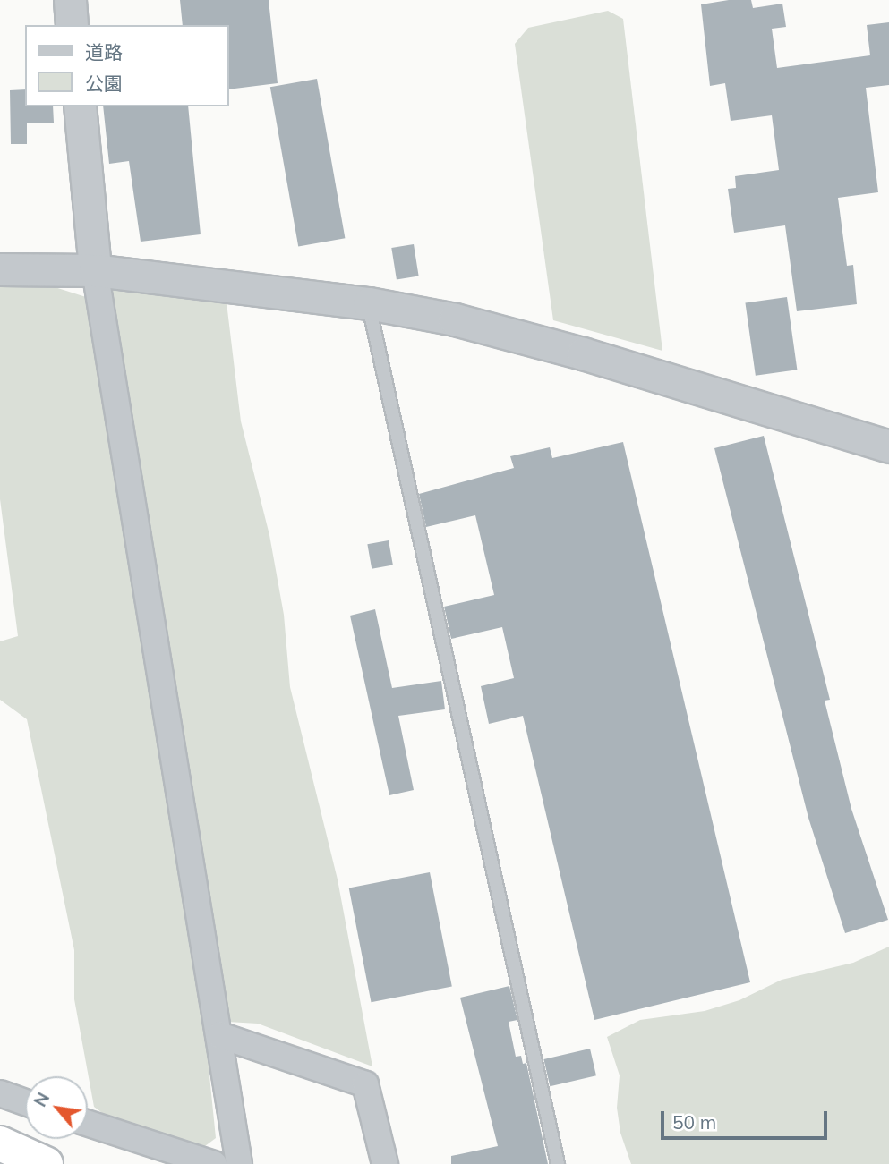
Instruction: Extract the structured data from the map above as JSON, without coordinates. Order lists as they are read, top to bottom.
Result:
{
  "legend": ["道路", "公園"],
  "scale_bar": "50 m",
  "north": "top left"
}
